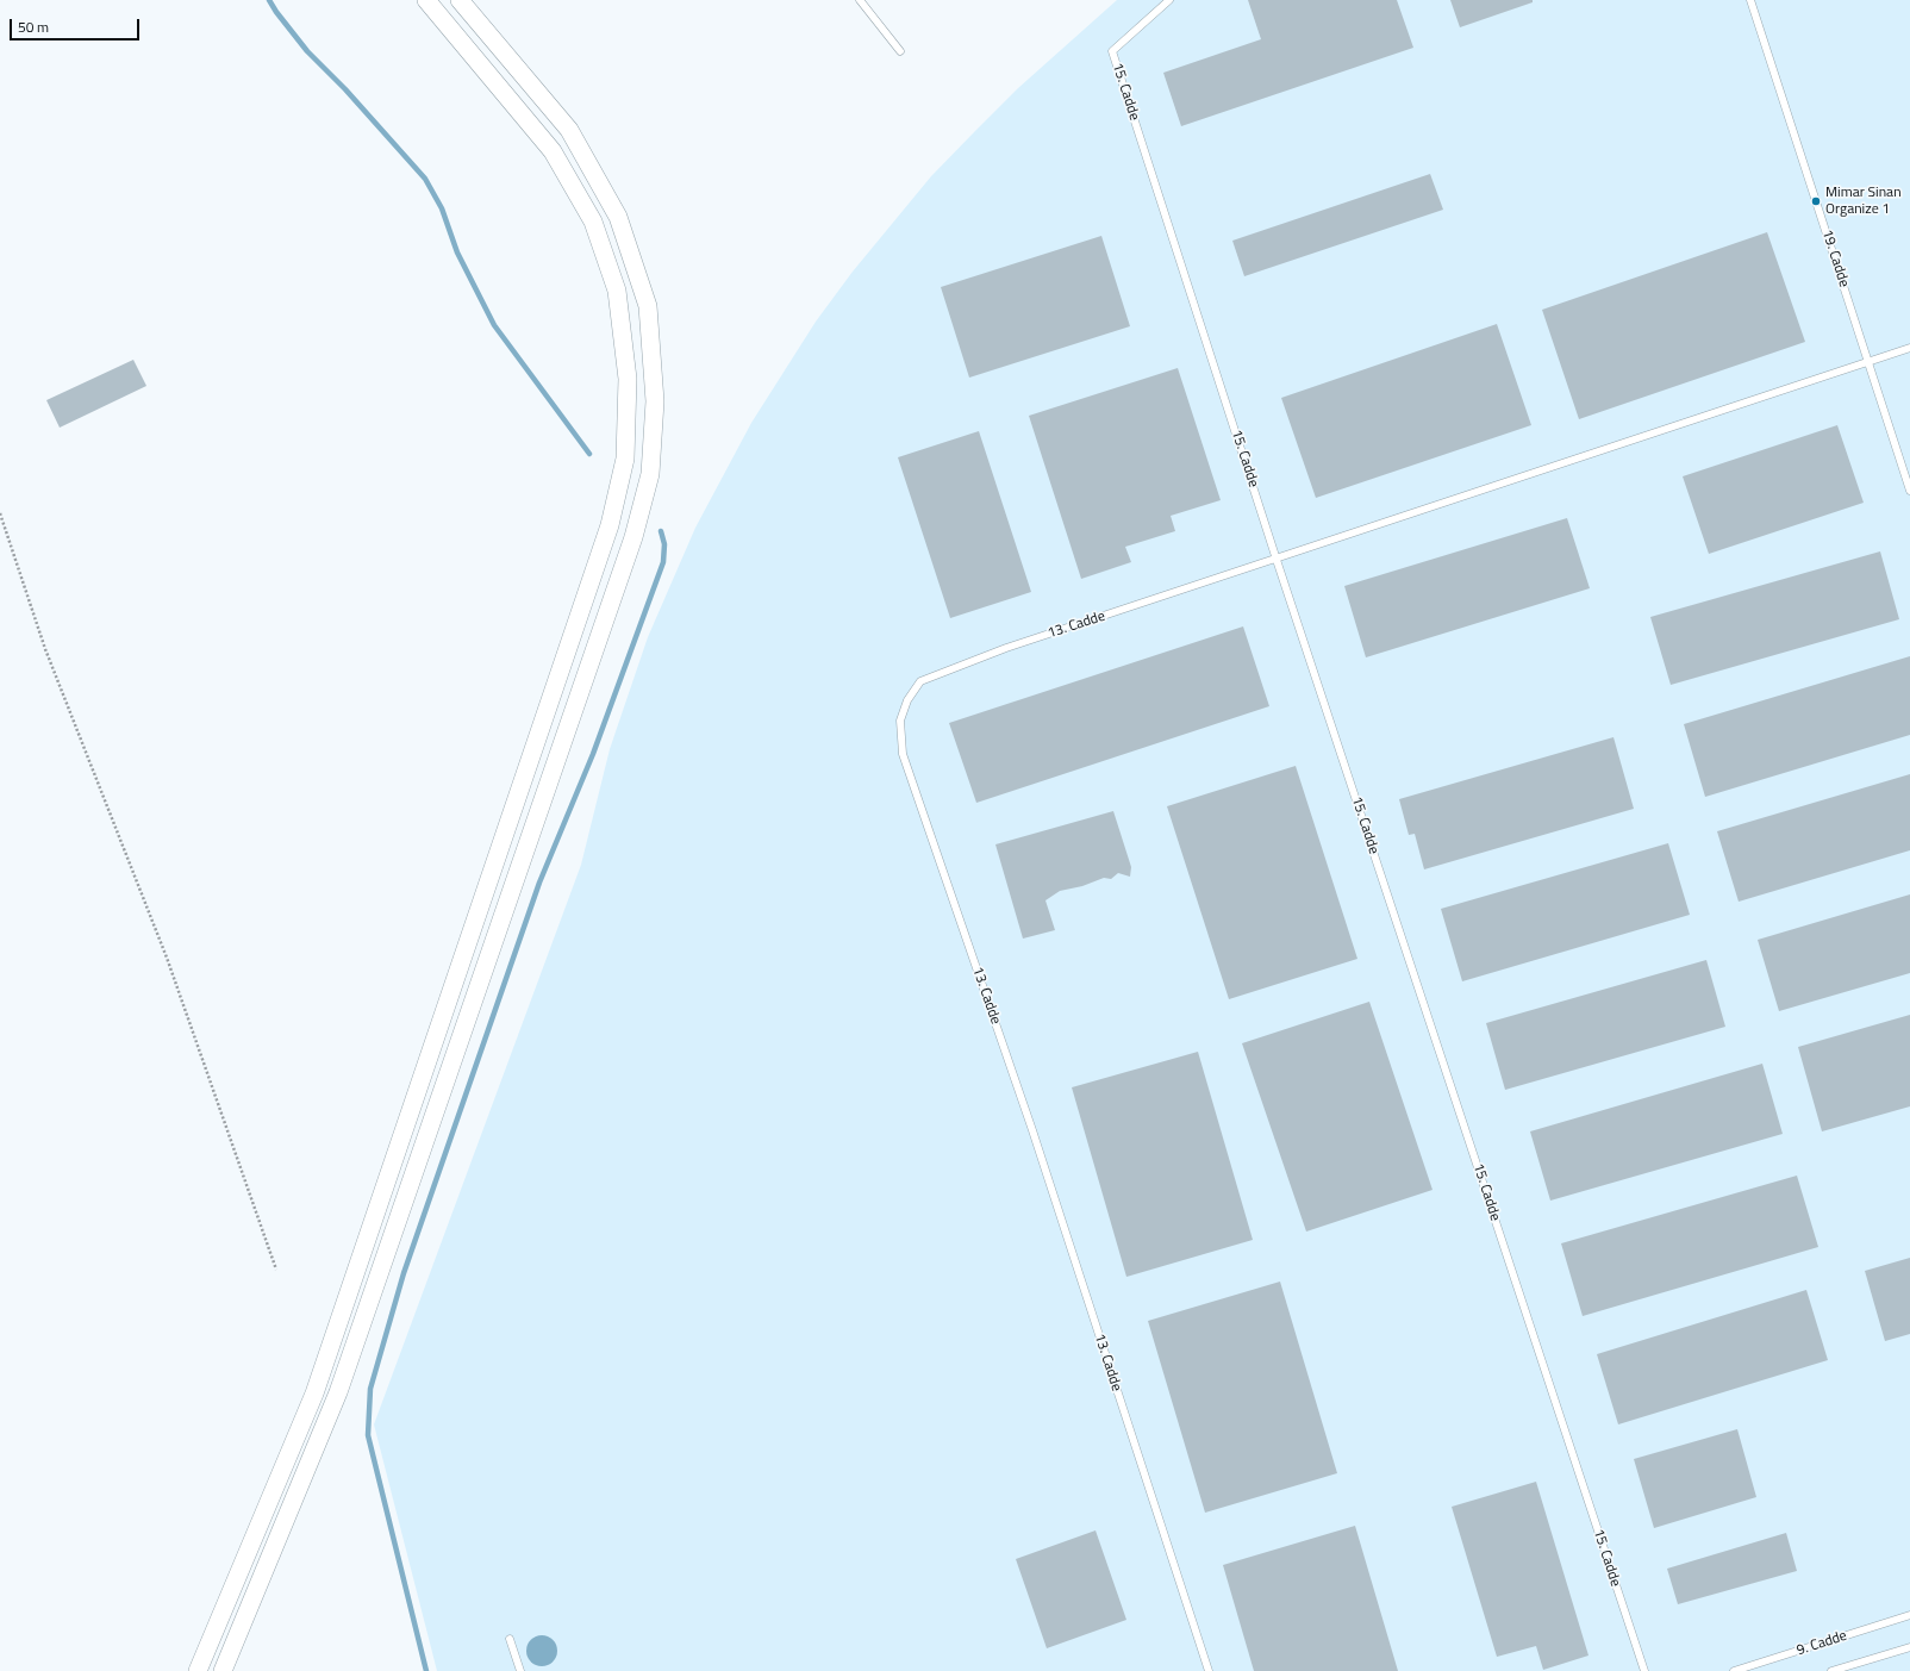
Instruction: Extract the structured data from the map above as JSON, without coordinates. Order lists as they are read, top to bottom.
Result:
{
  "streets": {
    "lane": [
      "15. Cadde",
      "19. Cadde",
      "13. Cadde",
      "9. Cadde"
    ]
  },
  "crossings": [
    ["15. Cadde", "13. Cadde"],
    ["19. Cadde", "13. Cadde"]
  ],
  "places": ["Mimar Sinan Organize 1"],
  "scale_bar": "50 m"
}
